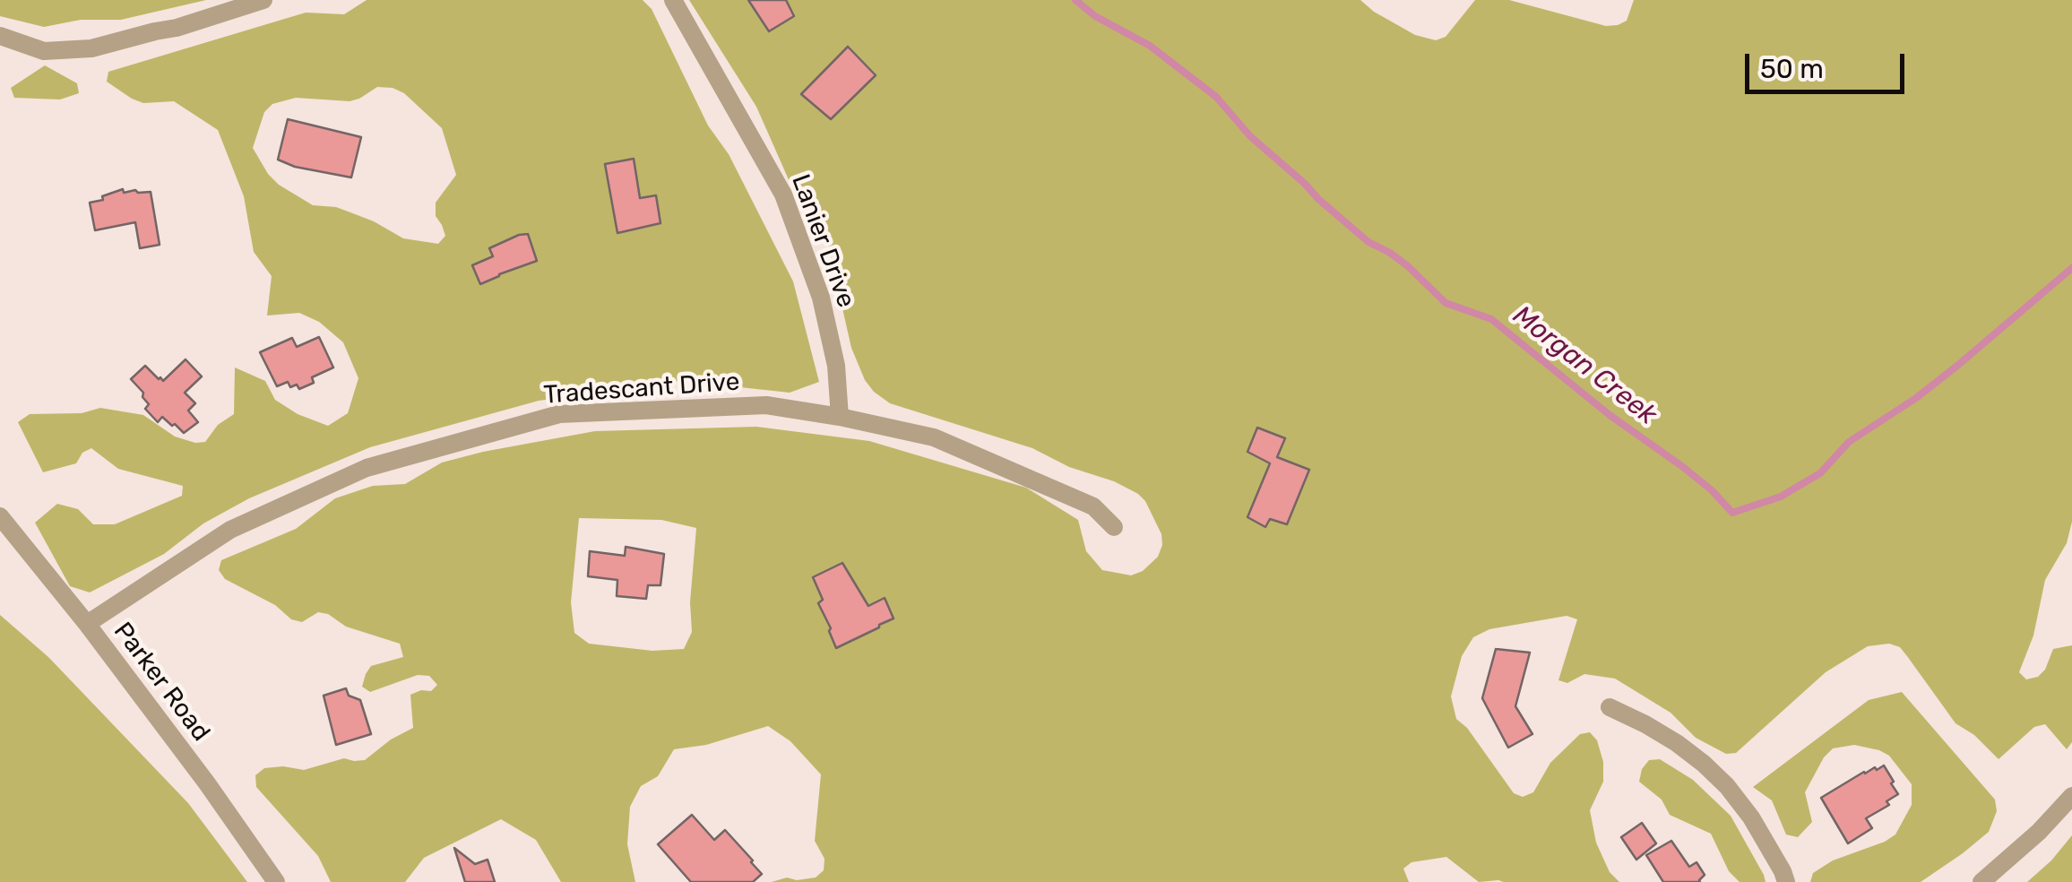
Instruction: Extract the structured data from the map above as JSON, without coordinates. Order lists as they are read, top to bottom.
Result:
{
  "streets": {
    "street": ["Lanier Drive", "Tradescant Drive", "Parker Road"]
  },
  "crossings": [
    ["Lanier Drive", "Tradescant Drive"],
    ["Tradescant Drive", "Parker Road"]
  ],
  "water": ["Morgan Creek"],
  "scale_bar": "50 m"
}
